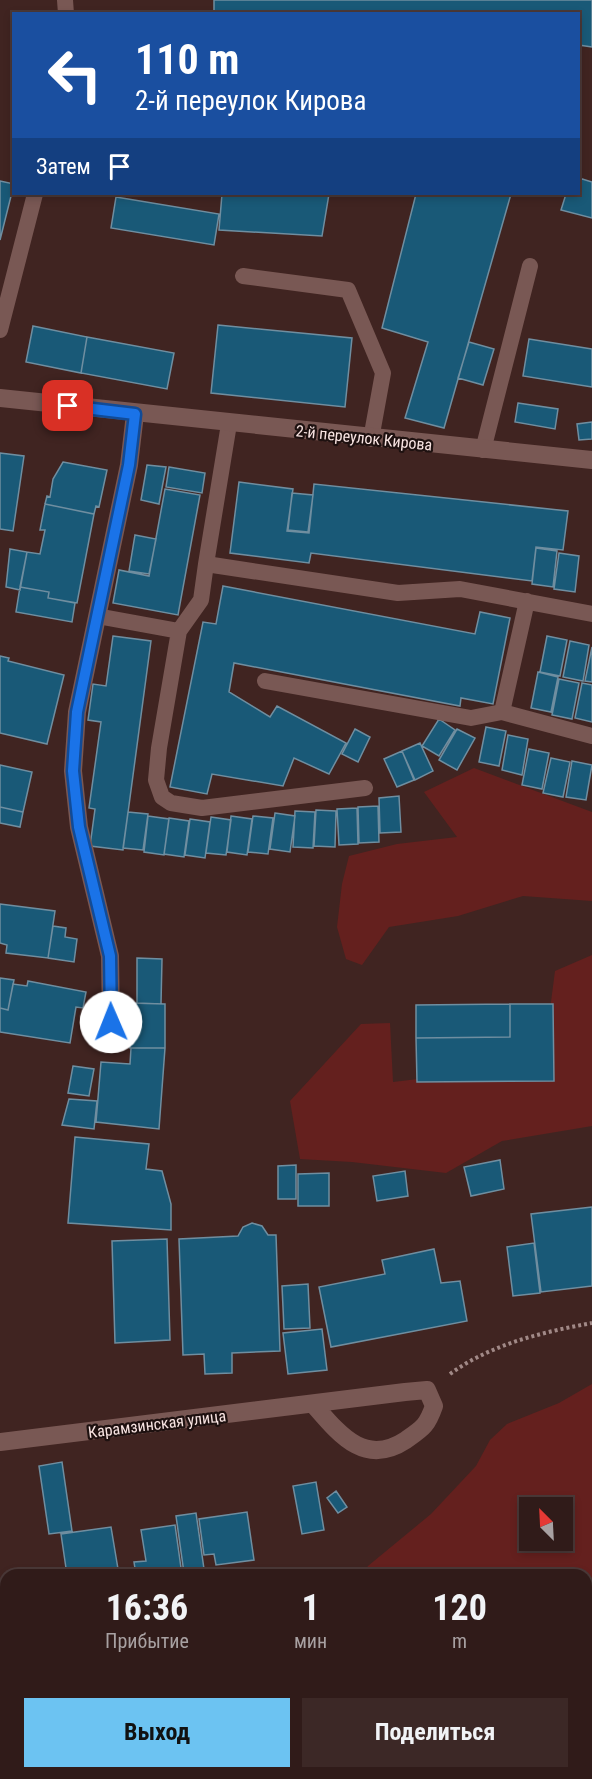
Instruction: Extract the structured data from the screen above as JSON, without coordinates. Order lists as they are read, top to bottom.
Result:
{
  "streets": {
    "street": ["2-й переулок Кирова", "Карамзинская улица"]
  },
  "north": "top left",
  "page": {
    "turn": ["110 m", "2-й переулок Кирова"],
    "then": "Затем",
    "eta": [
      "16:36",
      "Прибытие",
      "1",
      "мин",
      "120",
      "m"
    ],
    "buttons": ["Выход", "Поделиться"]
  }
}
